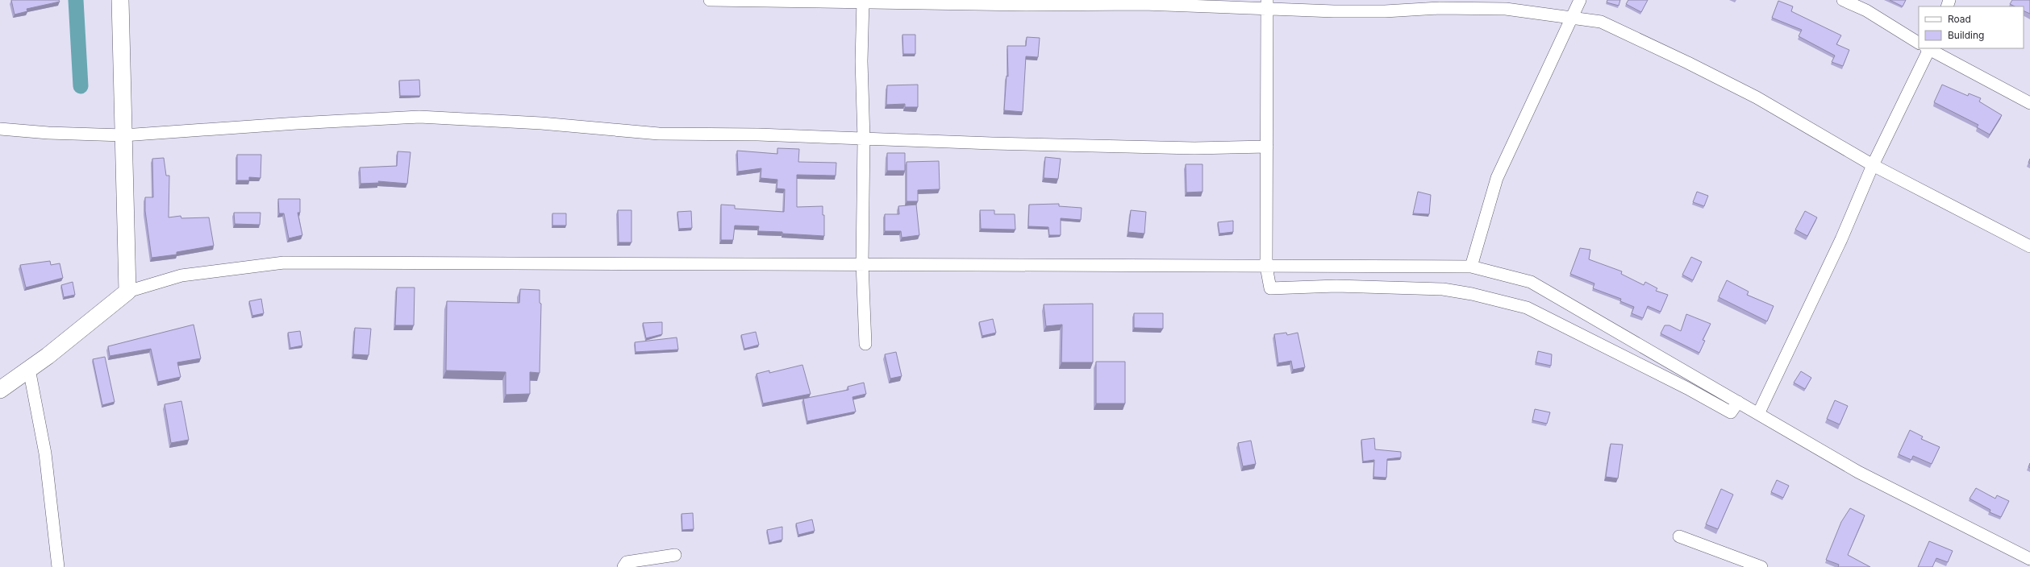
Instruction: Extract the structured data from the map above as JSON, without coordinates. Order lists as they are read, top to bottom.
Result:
{
  "legend": ["Road", "Building"]
}
